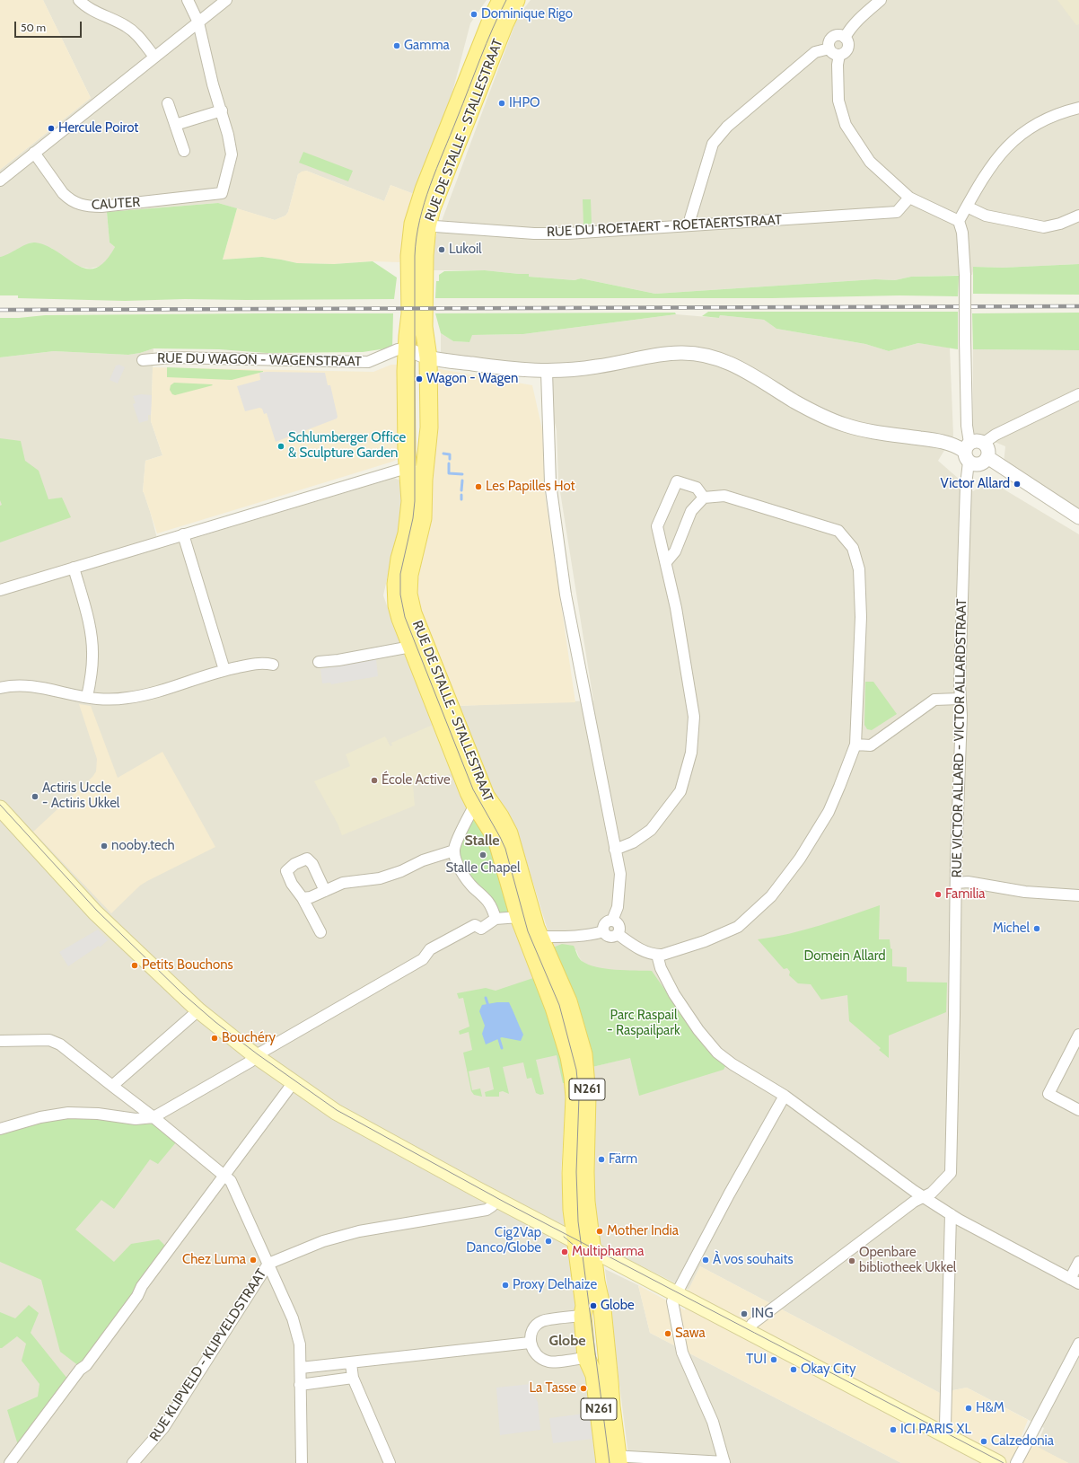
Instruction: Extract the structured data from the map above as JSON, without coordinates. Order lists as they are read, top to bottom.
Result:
{
  "streets": {
    "main road": ["RUE DE STALLE - STALLESTRAAT", "N261"],
    "street": [
      "CAUTER",
      "RUE DU ROETAERT - ROETAERTSTRAAT",
      "RUE DU WAGON - WAGENSTRAAT",
      "RUE VICTOR ALLARD - VICTOR ALLARDSTRAAT",
      "RUE KLIPVELD - KLIPVELDSTRAAT"
    ]
  },
  "crossings": [
    ["RUE DE STALLE - STALLESTRAAT", "RUE DU ROETAERT - ROETAERTSTRAAT"],
    ["RUE DE STALLE - STALLESTRAAT", "RUE DU WAGON - WAGENSTRAAT"],
    ["RUE DE STALLE - STALLESTRAAT", "N261"]
  ],
  "districts": ["Stalle", "Globe"],
  "parks": ["Domein Allard", "Parc Raspail - Raspailpark"],
  "places": [
    "Dominique Rigo",
    "Gamma",
    "IHPO",
    "Hercule Poirot",
    "Lukoil",
    "Wagon - Wagen",
    "Schlumberger Office & Sculpture Garden",
    "Victor Allard",
    "Les Papilles Hot",
    "École Active",
    "Actiris Uccle - Actiris Ukkel",
    "nooby.tech",
    "Stalle Chapel",
    "Familia",
    "Michel",
    "Petits Bouchons",
    "Bouchéry",
    "Färm",
    "Mother India",
    "Cig2Vap Danco/Globe",
    "Multipharma",
    "Chez Luma",
    "À vos souhaits",
    "Openbare bibliotheek Ukkel",
    "Proxy Delhaize",
    "Globe",
    "ING",
    "Sawa",
    "TUI",
    "Okay City",
    "La Tasse",
    "H&M",
    "ICI PARIS XL",
    "Calzedonia"
  ],
  "scale_bar": "50 m"
}
